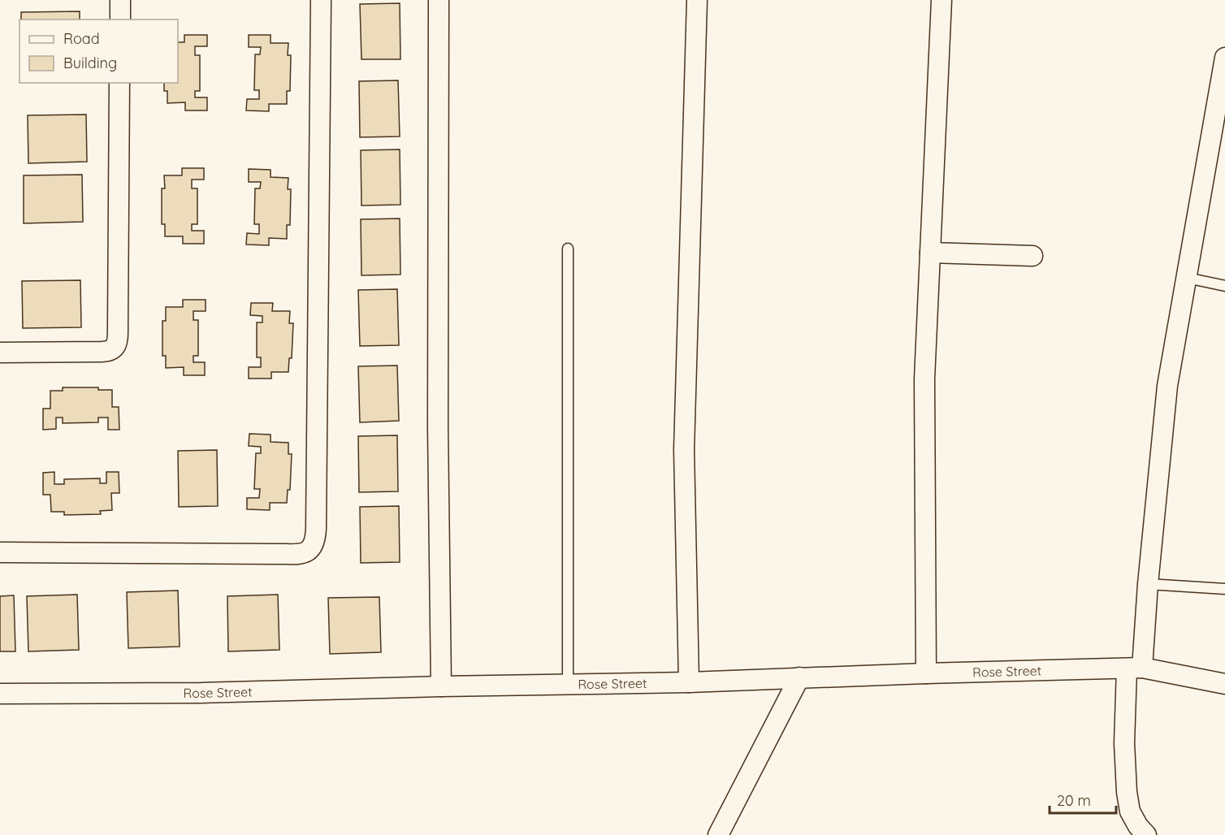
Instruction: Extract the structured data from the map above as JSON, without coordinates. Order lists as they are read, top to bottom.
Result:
{
  "streets": {
    "street": ["Rose Street"]
  },
  "legend": ["Road", "Building"],
  "scale_bar": "20 m"
}
